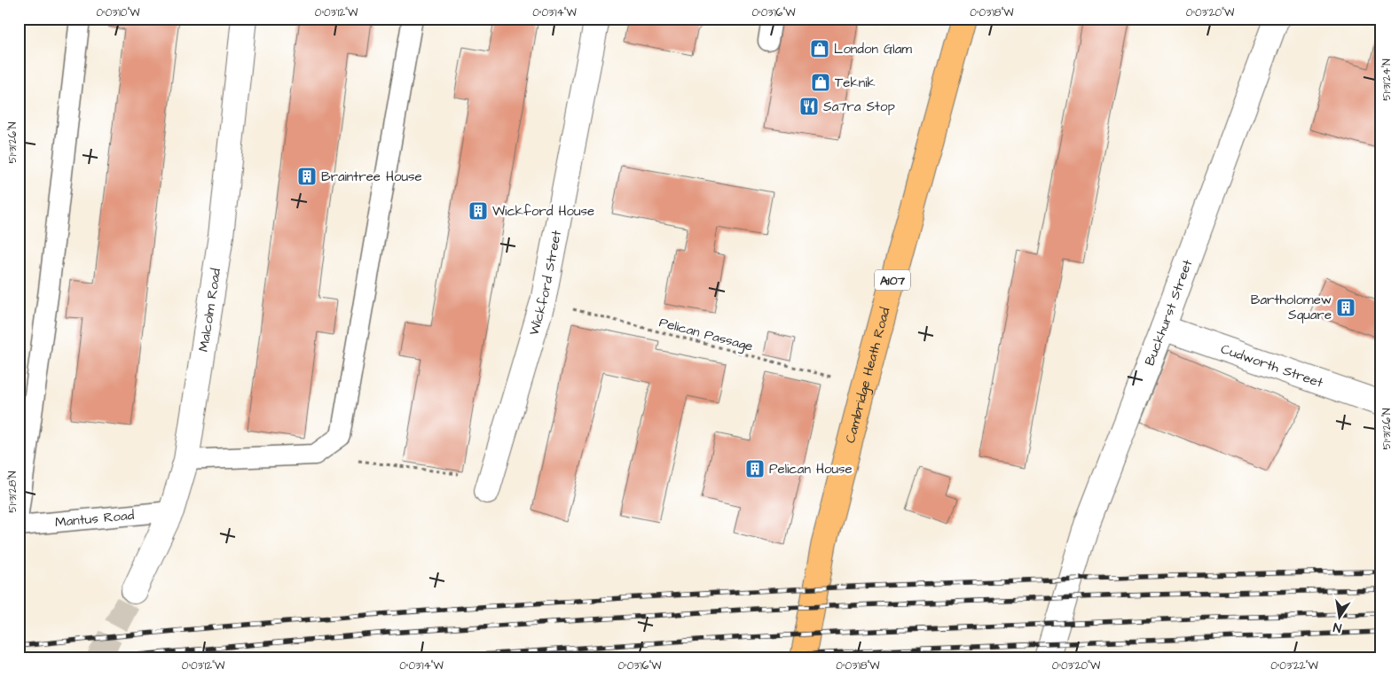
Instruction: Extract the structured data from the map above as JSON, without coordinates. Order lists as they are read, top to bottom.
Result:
{
  "streets": {
    "main road": ["A107", "Cambridge Heath Road"],
    "street": [
      "Wickford Street",
      "Malcolm Road",
      "Buckhurst Street",
      "Cudworth Street"
    ],
    "lane": ["Mantus Road"],
    "path": ["Pelican Passage"]
  },
  "crossings": [
    ["Wickford Street", "Pelican Passage"],
    ["Malcolm Road", "Mantus Road"],
    ["Buckhurst Street", "Cudworth Street"],
    ["Pelican Passage", "Cambridge Heath Road"]
  ],
  "places": {
    "shop": ["London Glam", "Teknik"],
    "restaurant": ["Sa7ra Stop"],
    "building": [
      "Braintree House",
      "Wickford House",
      "Bartholomew Square",
      "Pelican House"
    ]
  },
  "north": "bottom",
  "coordinates": [
    "0°03'10\"W",
    "0°03'12\"W",
    "0°03'14\"W",
    "0°03'16\"W",
    "0°03'18\"W",
    "0°03'20\"W",
    "51°31'24\"N",
    "51°31'26\"N",
    "51°31'28\"N",
    "0°03'22\"W"
  ]
}
